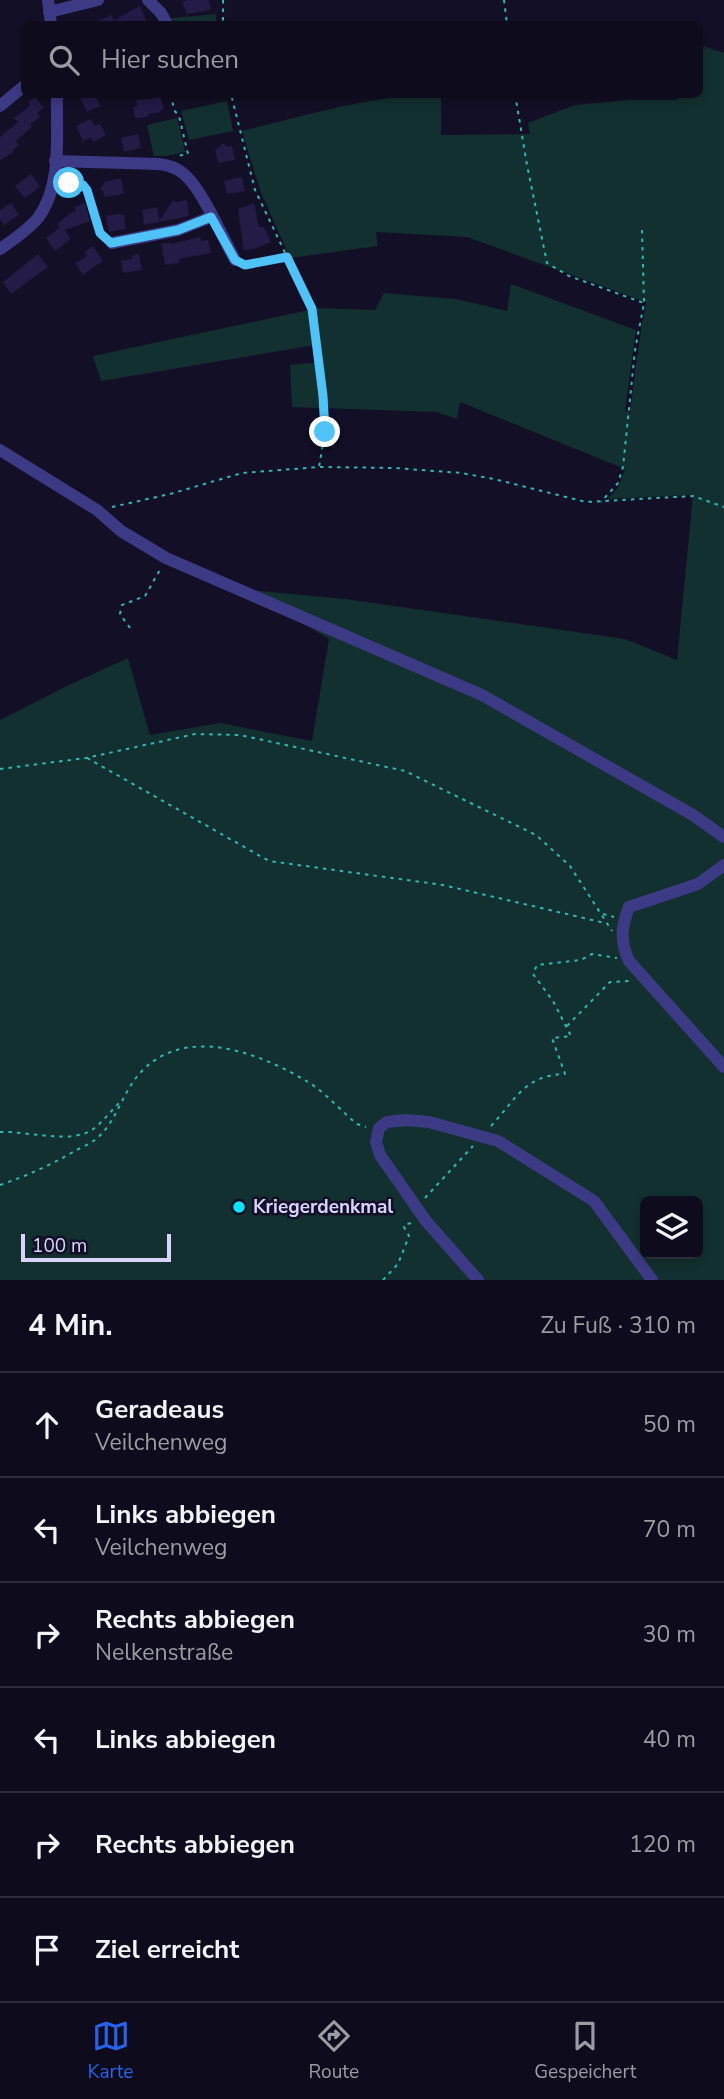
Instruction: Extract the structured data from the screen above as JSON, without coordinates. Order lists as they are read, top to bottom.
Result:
{
  "places": ["Kriegerdenkmal"],
  "scale_bar": "100 m",
  "page": {
    "search": "Hier suchen",
    "scale": "100 m",
    "heading": ["4 Min.", "Zu Fuß · 310 m"],
    "list": [
      ["Geradeaus", "Veilchenweg", "50 m"],
      ["Links abbiegen", "Veilchenweg", "70 m"],
      ["Rechts abbiegen", "Nelkenstraße", "30 m"],
      ["Links abbiegen", "40 m"],
      ["Rechts abbiegen", "120 m"],
      "Ziel erreicht"
    ],
    "nav": ["Karte", "Route", "Gespeichert"]
  }
}
